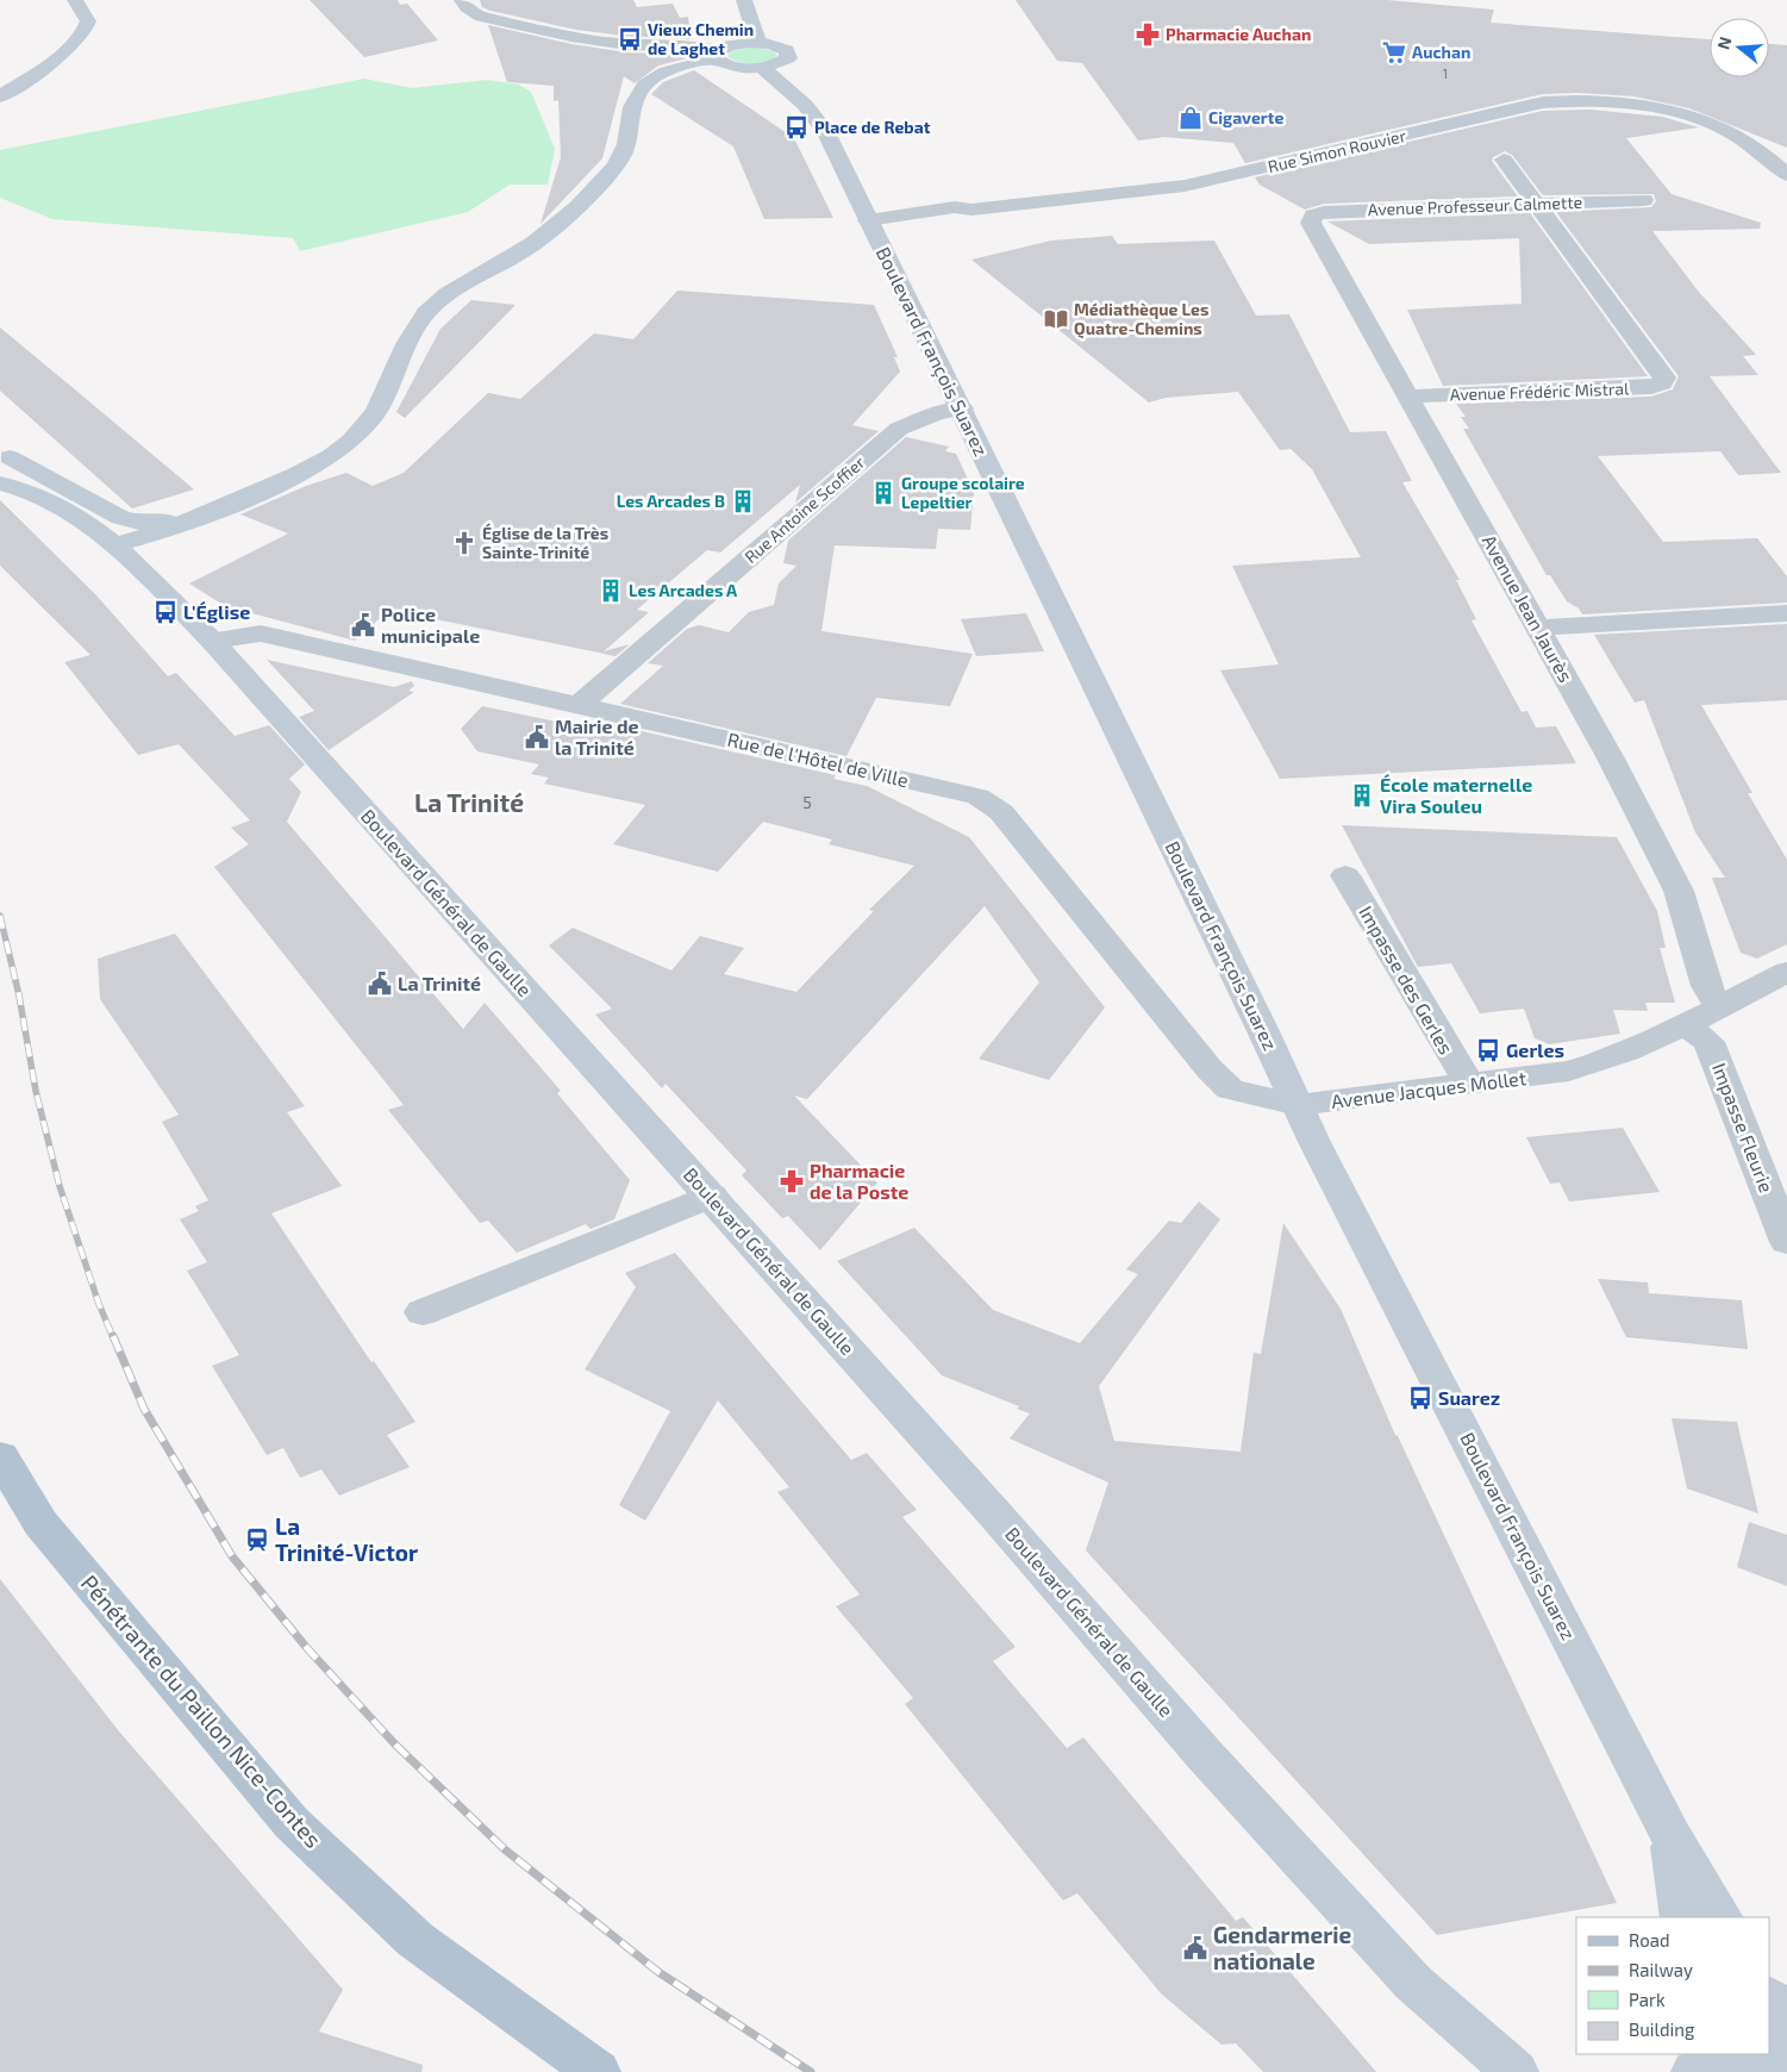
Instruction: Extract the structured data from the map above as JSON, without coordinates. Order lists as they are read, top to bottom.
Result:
{
  "streets": {
    "main road": ["Pénétrante du Paillon Nice-Contes"],
    "street": [
      "Rue Simon Rouvier",
      "Avenue Professeur Calmette",
      "Boulevard François Suarez",
      "Avenue Frédéric Mistral",
      "Rue Antoine Scoffier",
      "Avenue Jean Jaurès",
      "Rue de l'Hôtel de Ville",
      "Boulevard Général de Gaulle",
      "Impasse des Gerles",
      "Avenue Jacques Mollet",
      "Impasse Fleurie"
    ]
  },
  "crossings": [
    ["Rue Simon Rouvier", "Boulevard François Suarez"],
    ["Avenue Professeur Calmette", "Avenue Frédéric Mistral"],
    ["Avenue Professeur Calmette", "Avenue Jean Jaurès"],
    ["Boulevard François Suarez", "Rue Antoine Scoffier"],
    ["Boulevard François Suarez", "Rue de l'Hôtel de Ville"],
    ["Boulevard François Suarez", "Avenue Jacques Mollet"],
    ["Avenue Frédéric Mistral", "Avenue Jean Jaurès"],
    ["Rue Antoine Scoffier", "Rue de l'Hôtel de Ville"],
    ["Avenue Jean Jaurès", "Avenue Jacques Mollet"],
    ["Rue de l'Hôtel de Ville", "Boulevard Général de Gaulle"],
    ["Rue de l'Hôtel de Ville", "Avenue Jacques Mollet"],
    ["Impasse des Gerles", "Avenue Jacques Mollet"],
    ["Avenue Jacques Mollet", "Impasse Fleurie"]
  ],
  "districts": ["La Trinité"],
  "places": {
    "pharmacy": ["Pharmacie Auchan", "Pharmacie de la Poste"],
    "bus stop": [
      "Vieux Chemin de Laghet",
      "Place de Rebat",
      "L'Église",
      "Gerles",
      "Suarez"
    ],
    "supermarket": ["Auchan"],
    "shop": ["Cigaverte"],
    "library": ["Médiathèque Les Quatre-Chemins"],
    "building": [
      "Groupe scolaire Lepeltier",
      "Les Arcades B",
      "Les Arcades A",
      "École maternelle Vira Souleu"
    ],
    "church": ["Église de la Très Sainte-Trinité"],
    "public building": [
      "Police municipale",
      "Mairie de la Trinité",
      "La Trinité",
      "Gendarmerie nationale"
    ],
    "station": ["La Trinité-Victor"]
  },
  "house_numbers": ["1", "5"],
  "legend": [
    "Road",
    "Railway",
    "Park",
    "Building"
  ],
  "north": "left"
}
